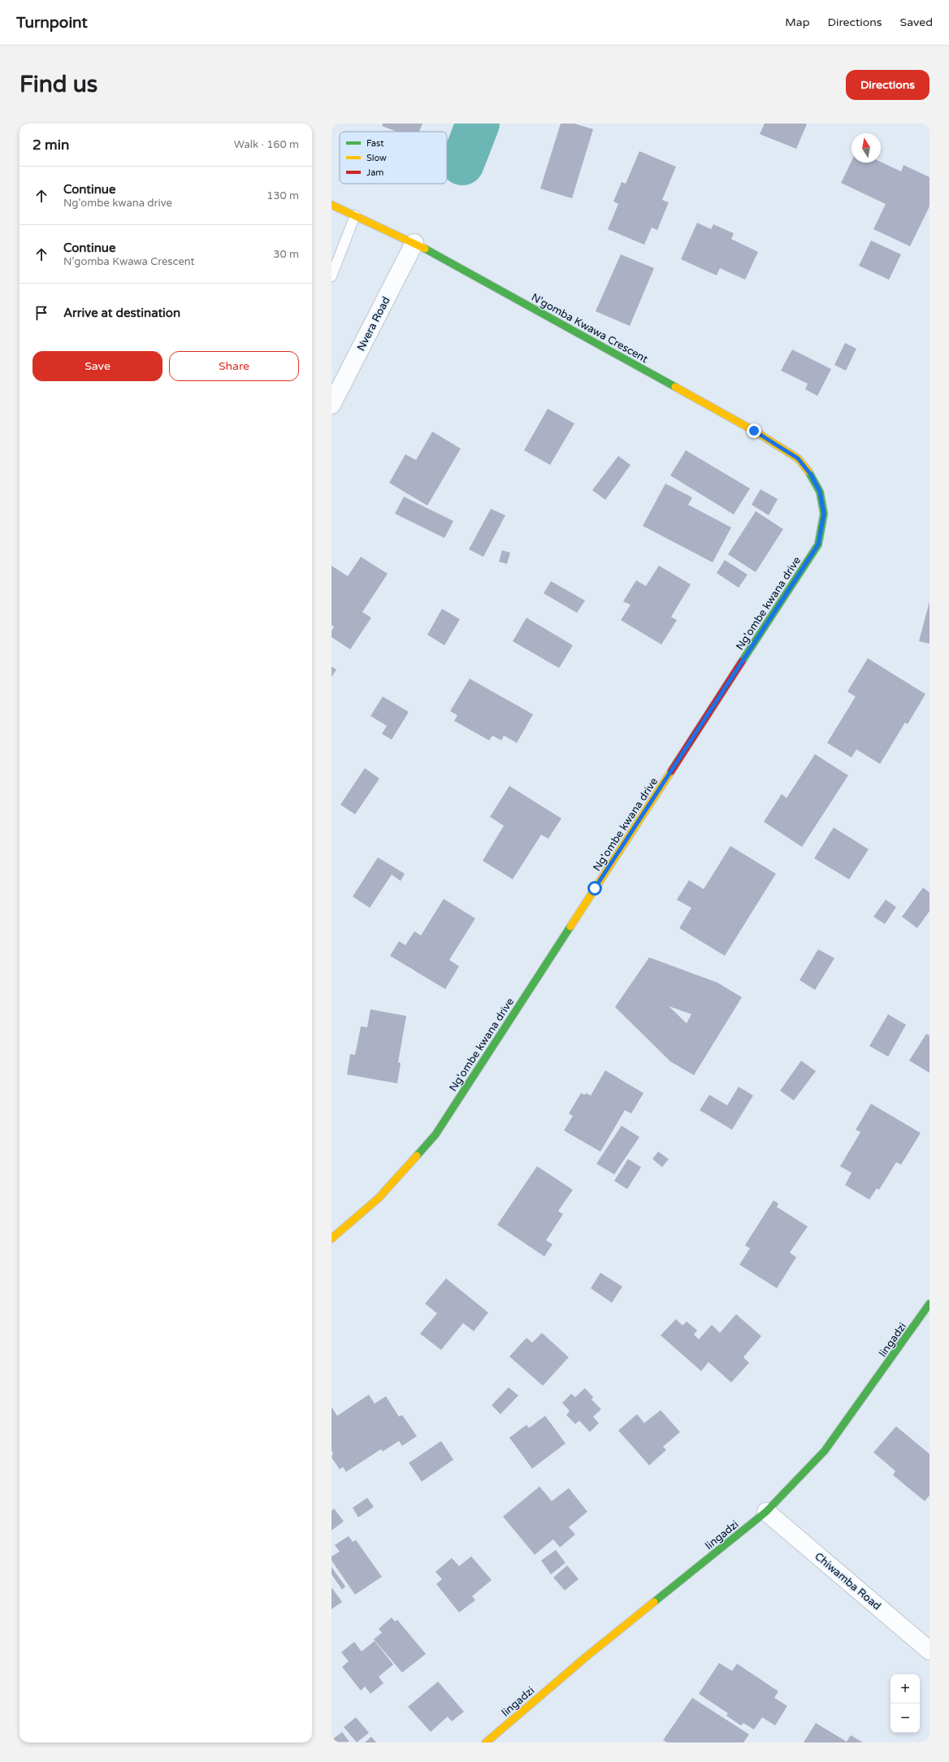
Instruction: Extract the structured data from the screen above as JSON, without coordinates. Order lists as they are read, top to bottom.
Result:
{
  "streets": {
    "street": [
      "Nvera Road",
      "N'gomba Kwawa Crescent",
      "Ng'ombe kwana drive",
      "lingadzi",
      "Chiwamba Road"
    ]
  },
  "crossings": [
    ["Nvera Road", "N'gomba Kwawa Crescent"],
    ["N'gomba Kwawa Crescent", "Ng'ombe kwana drive"],
    ["lingadzi", "Chiwamba Road"]
  ],
  "legend": ["Fast", "Slow", "Jam"],
  "north": "top",
  "page": {
    "header": "Turnpoint",
    "nav": ["Map", "Directions", "Saved"],
    "buttons": [
      "Directions",
      ["Save", "Share"]
    ],
    "title": "Find us",
    "heading": ["2 min", "Walk · 160 m"],
    "list": [
      ["Continue", "Ng'ombe kwana drive", "130 m"],
      ["Continue", "N'gomba Kwawa Crescent", "30 m"],
      "Arrive at destination"
    ],
    "map_buttons": ["+", "−"]
  }
}
